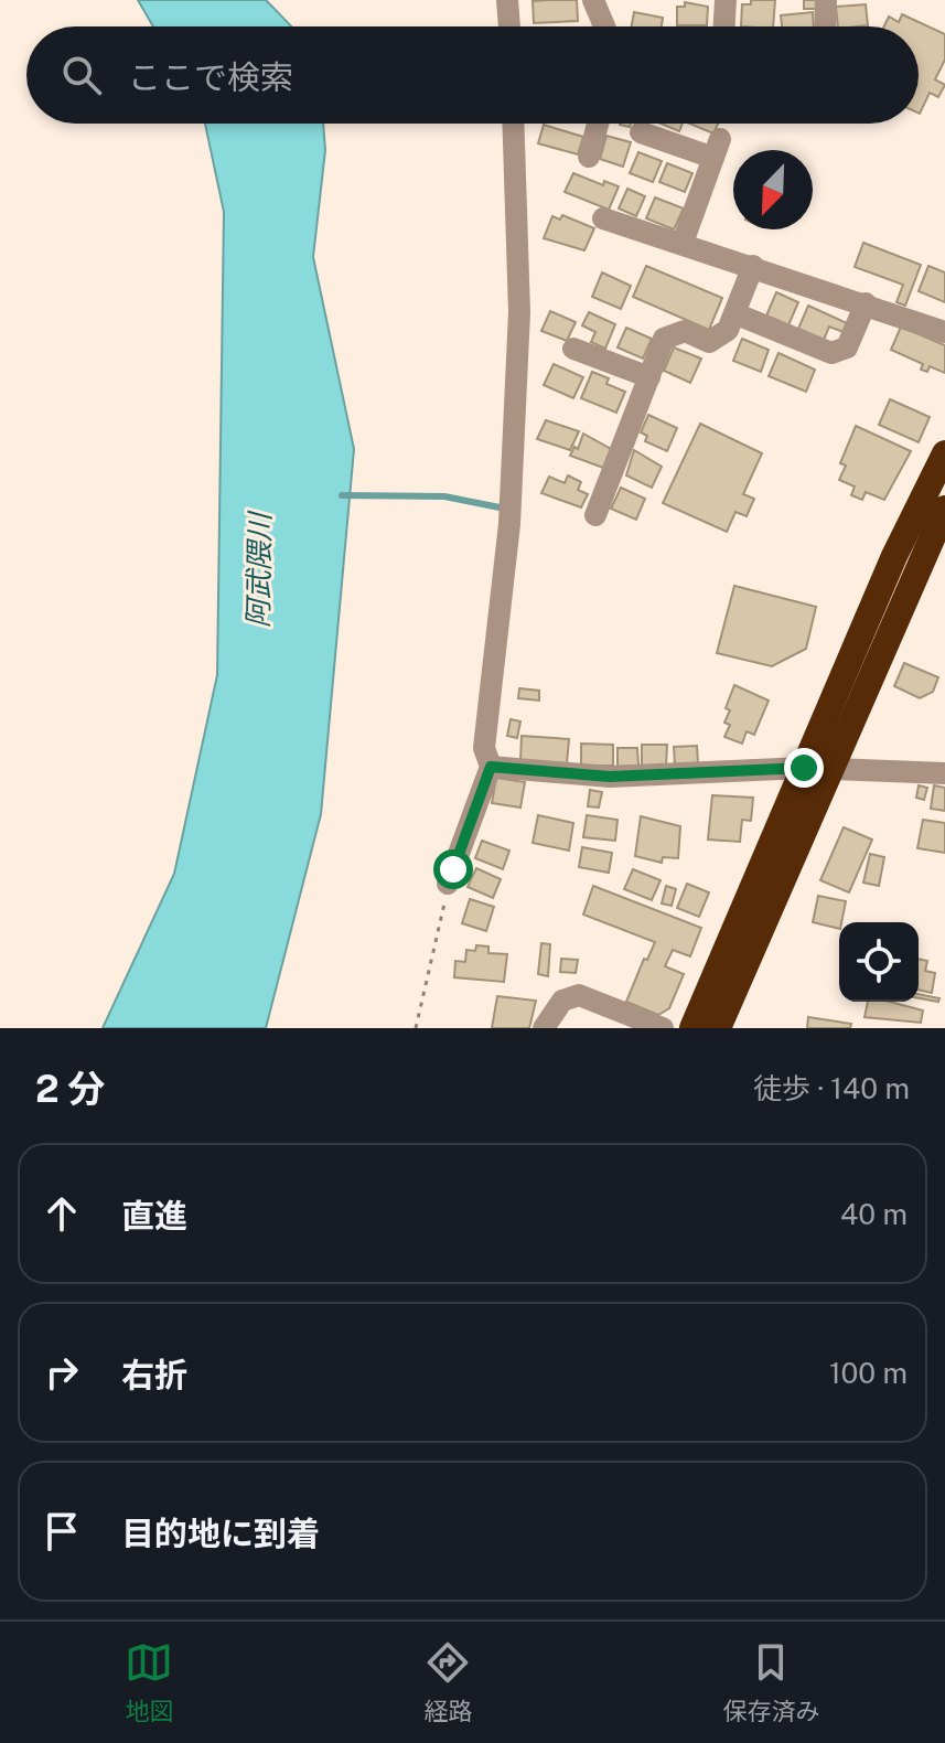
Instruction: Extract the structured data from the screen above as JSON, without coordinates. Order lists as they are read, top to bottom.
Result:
{
  "water": ["阿武隈川"],
  "north": "bottom left",
  "page": {
    "search": "ここで検索",
    "heading": ["2 分", "徒歩 · 140 m"],
    "list": [
      ["直進", "40 m"],
      ["右折", "100 m"],
      "目的地に到着"
    ],
    "nav": ["地図", "経路", "保存済み"]
  }
}
